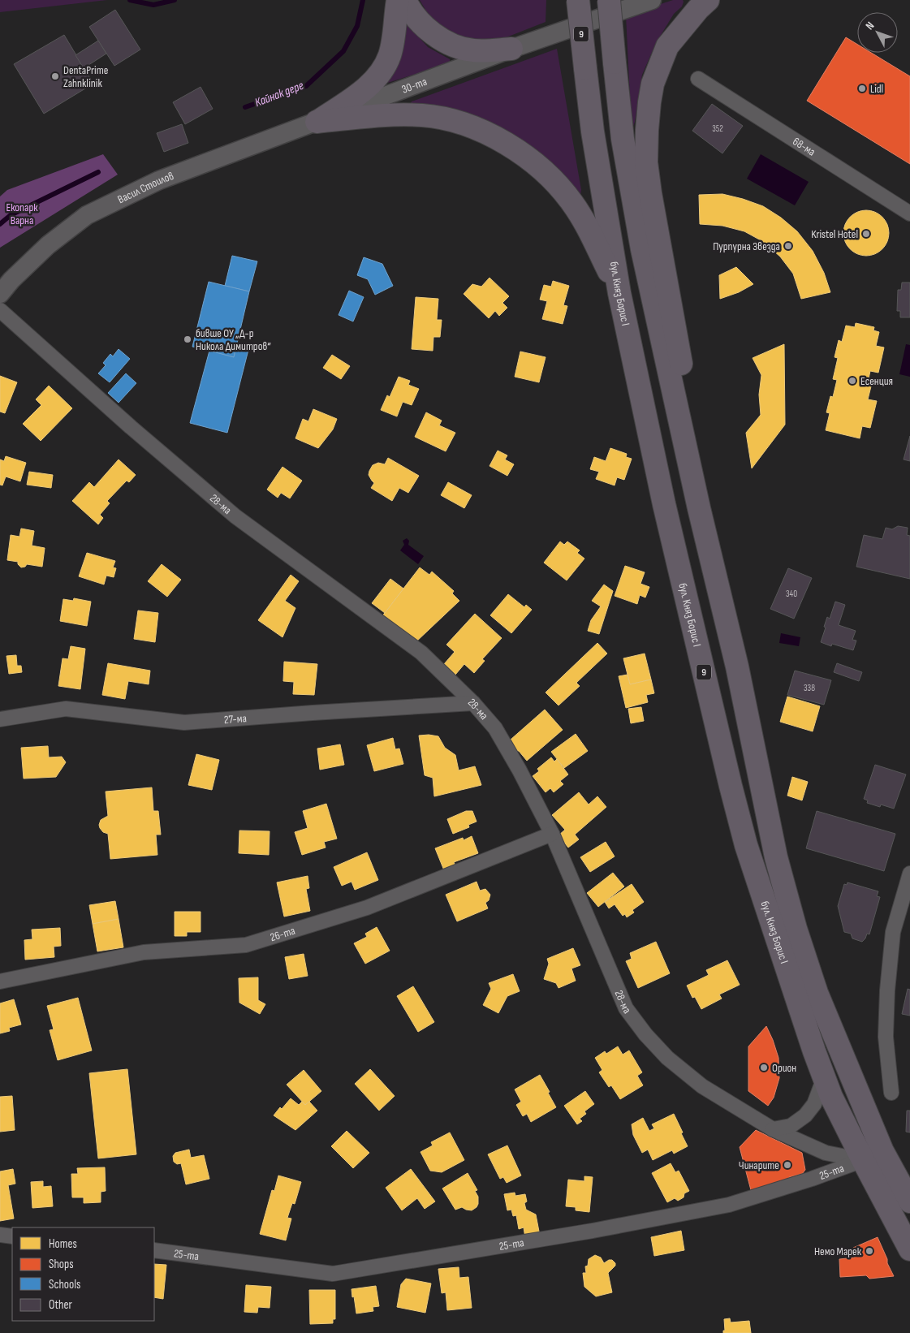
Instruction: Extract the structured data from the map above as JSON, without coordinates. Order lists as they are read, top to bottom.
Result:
{
  "streets": {
    "highway": ["9", "бул. Княз Борис I"],
    "street": [
      "30-та",
      "68-ма",
      "Васил Стоилов",
      "28-ма",
      "27-ма",
      "26-та",
      "25-та"
    ]
  },
  "crossings": [
    ["30-та", "Васил Стоилов"],
    ["бул. Княз Борис I", "28-ма"],
    ["бул. Княз Борис I", "25-та"],
    ["28-ма", "27-ма"],
    ["28-ма", "26-та"],
    ["28-ма", "25-та"]
  ],
  "water": ["Кайнак дере"],
  "parks": ["Екопарк Варна"],
  "places": [
    "DentaPrime Zahnklinik",
    "Lidl",
    "Kristel Hotel",
    "Пурпурна Звезда",
    "бивше ОУ „Д-р Никола Димитров“",
    "Есенция",
    "Орион",
    "Чинарите",
    "Немо Марек"
  ],
  "house_numbers": ["352", "340", "338"],
  "legend": [
    "Homes",
    "Shops",
    "Schools",
    "Other"
  ],
  "north": "top left"
}
